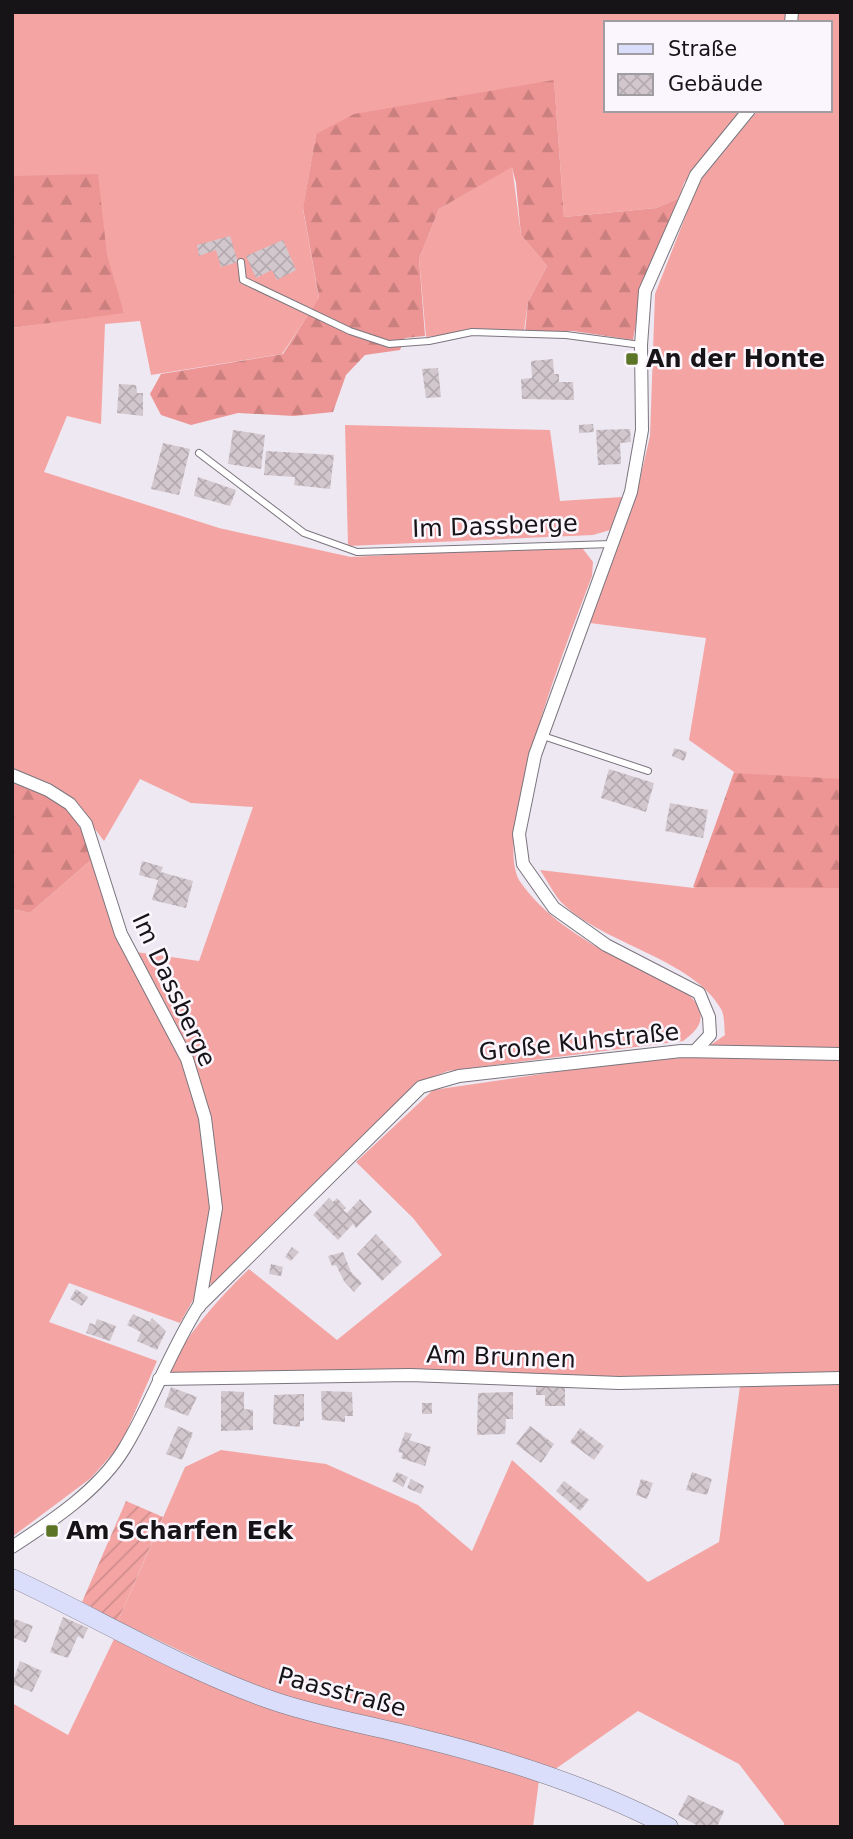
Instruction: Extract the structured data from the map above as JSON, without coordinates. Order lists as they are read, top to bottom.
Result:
{
  "streets": {
    "street": [
      "Im Dassberge",
      "Große Kuhstraße",
      "Am Brunnen",
      "Paasstraße"
    ]
  },
  "crossings": [
    ["Im Dassberge", "Große Kuhstraße"],
    ["Große Kuhstraße", "Am Brunnen"]
  ],
  "places": {
    "transit": ["An der Honte", "Am Scharfen Eck"]
  },
  "legend": ["Straße", "Gebäude"]
}
